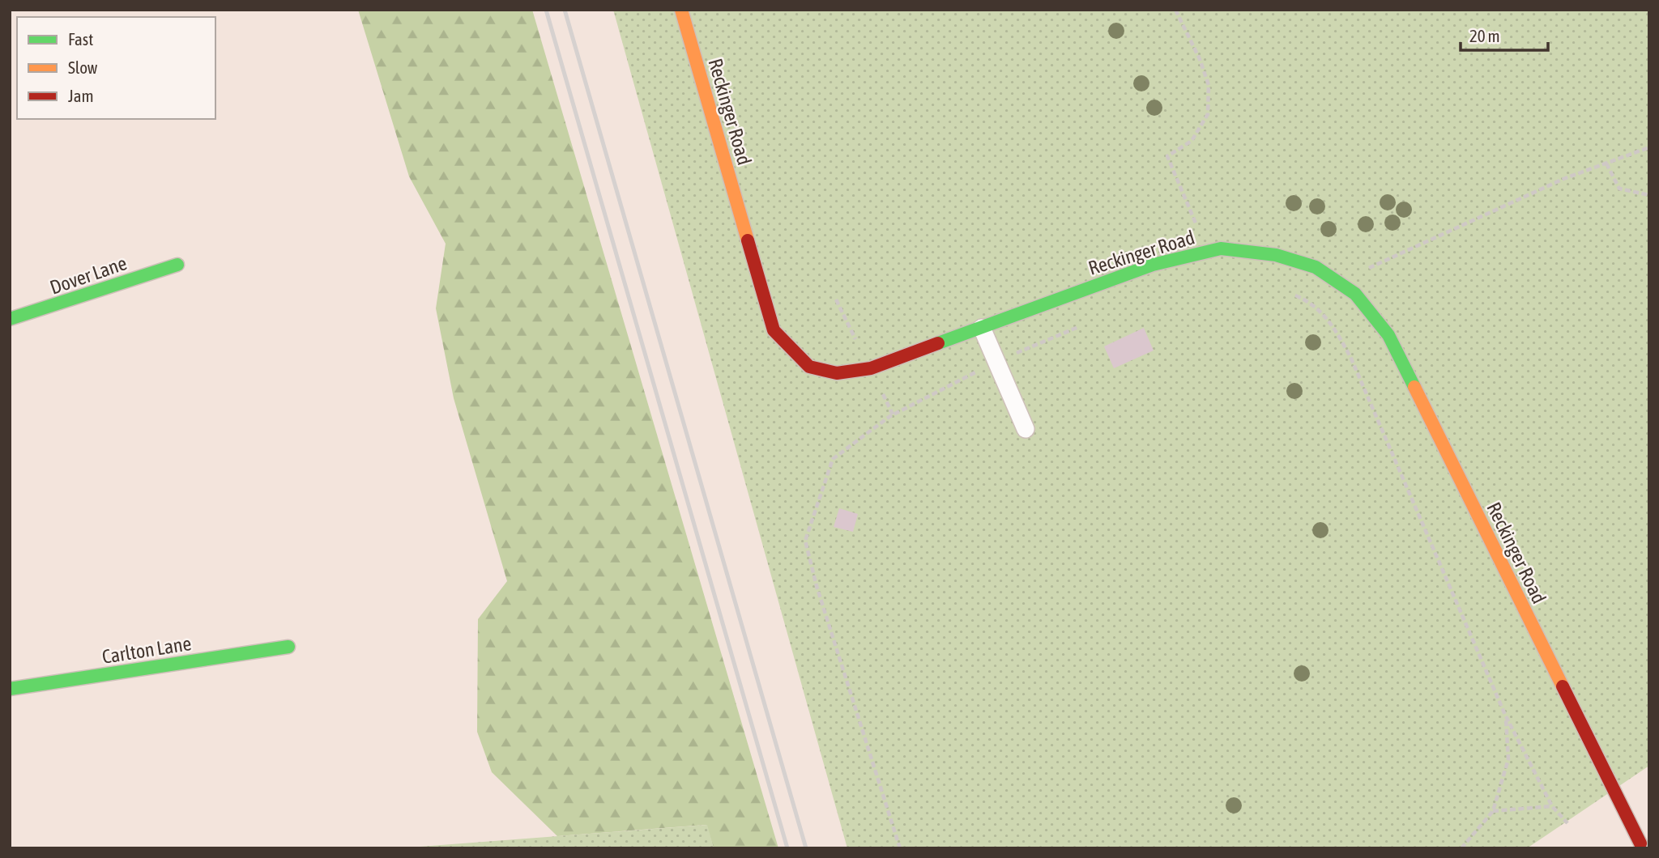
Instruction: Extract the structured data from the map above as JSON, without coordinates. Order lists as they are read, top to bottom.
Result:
{
  "streets": {
    "street": ["Reckinger Road", "Dover Lane", "Carlton Lane"]
  },
  "legend": ["Fast", "Slow", "Jam"],
  "scale_bar": "20 m"
}
